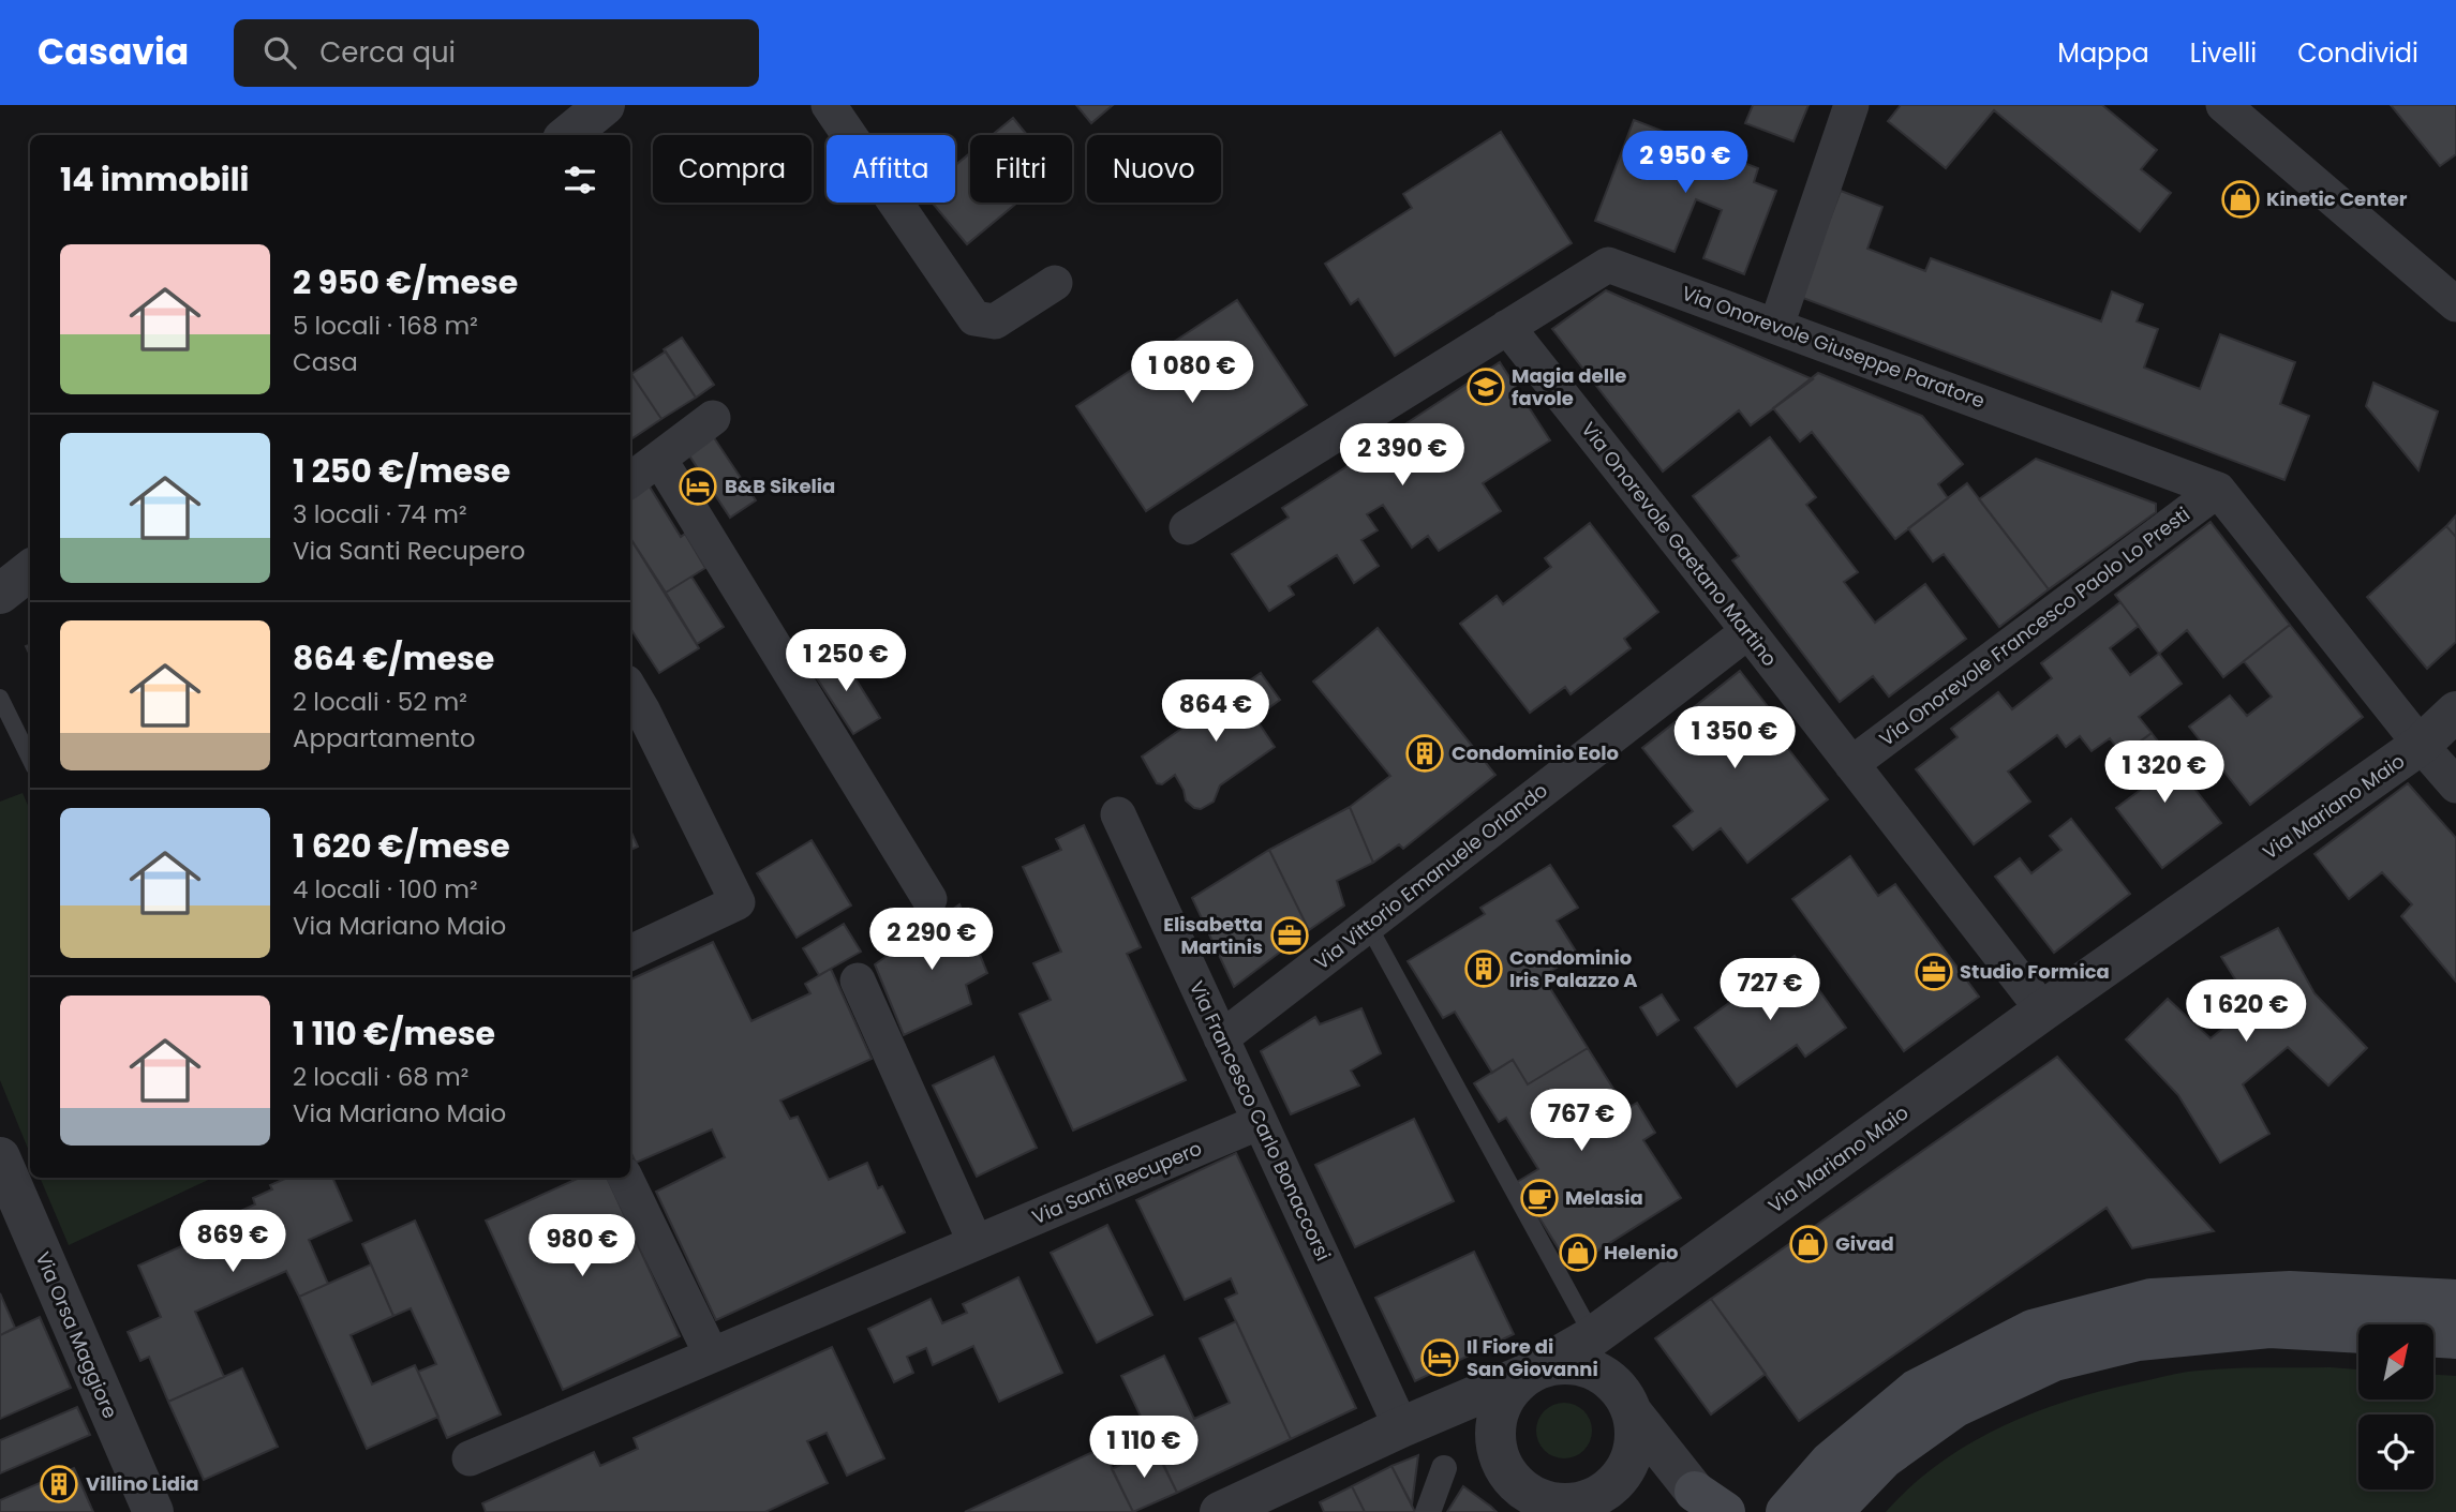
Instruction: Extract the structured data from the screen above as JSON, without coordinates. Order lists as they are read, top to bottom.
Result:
{
  "streets": {
    "street": [
      "Via Onorevole Giuseppe Paratore",
      "Via Onorevole Gaetano Martino",
      "Via Onorevole Francesco Paolo Lo Presti",
      "Via Mariano Maio",
      "Via Vittorio Emanuele Orlando",
      "Via Francesco Carlo Bonaccorsi",
      "Via Santi Recupero",
      "Via Orsa Maggiore"
    ]
  },
  "crossings": [
    ["Via Onorevole Giuseppe Paratore", "Via Onorevole Gaetano Martino"],
    ["Via Onorevole Giuseppe Paratore", "Via Onorevole Francesco Paolo Lo Presti"],
    ["Via Onorevole Gaetano Martino", "Via Onorevole Francesco Paolo Lo Presti"],
    ["Via Onorevole Gaetano Martino", "Via Mariano Maio"],
    ["Via Onorevole Gaetano Martino", "Via Vittorio Emanuele Orlando"],
    ["Via Mariano Maio", "Via Francesco Carlo Bonaccorsi"],
    ["Via Vittorio Emanuele Orlando", "Via Francesco Carlo Bonaccorsi"],
    ["Via Francesco Carlo Bonaccorsi", "Via Santi Recupero"]
  ],
  "places": {
    "shop": ["Kinetic Center", "Givad", "Helenio"],
    "school or university": ["Magia delle favole"],
    "hotel": ["B&B Sikelia", "Il Fiore di San Giovanni"],
    "building": ["Condominio Eolo", "Condominio Iris Palazzo A", "Villino Lidia"],
    "office": ["Elisabetta Martinis", "Studio Formica"],
    "cafe": ["Melasia"]
  },
  "north": "top right",
  "page": {
    "header": "Casavia",
    "search": "Cerca qui",
    "nav": ["Mappa", "Livelli", "Condividi"],
    "price": [
      "2 950 €",
      "1 080 €",
      "2 390 €",
      "1 250 €",
      "864 €",
      "1 350 €",
      "1 320 €",
      "2 290 €",
      "727 €",
      "1 620 €",
      "767 €",
      "869 €",
      "980 €",
      "1 110 €"
    ],
    "chip": [
      "Compra",
      "Affitta",
      "Filtri",
      "Nuovo"
    ],
    "heading": "14 immobili",
    "list": [
      {
        "name": "2 950 €/mese",
        "note": "5 locali · 168 m² · Casa"
      },
      {
        "name": "1 250 €/mese",
        "note": "3 locali · 74 m² · Via Santi Recupero"
      },
      {
        "name": "864 €/mese",
        "note": "2 locali · 52 m² · Appartamento"
      },
      {
        "name": "1 620 €/mese",
        "note": "4 locali · 100 m² · Via Mariano Maio"
      },
      {
        "name": "1 110 €/mese",
        "note": "2 locali · 68 m² · Via Mariano Maio"
      }
    ]
  }
}
